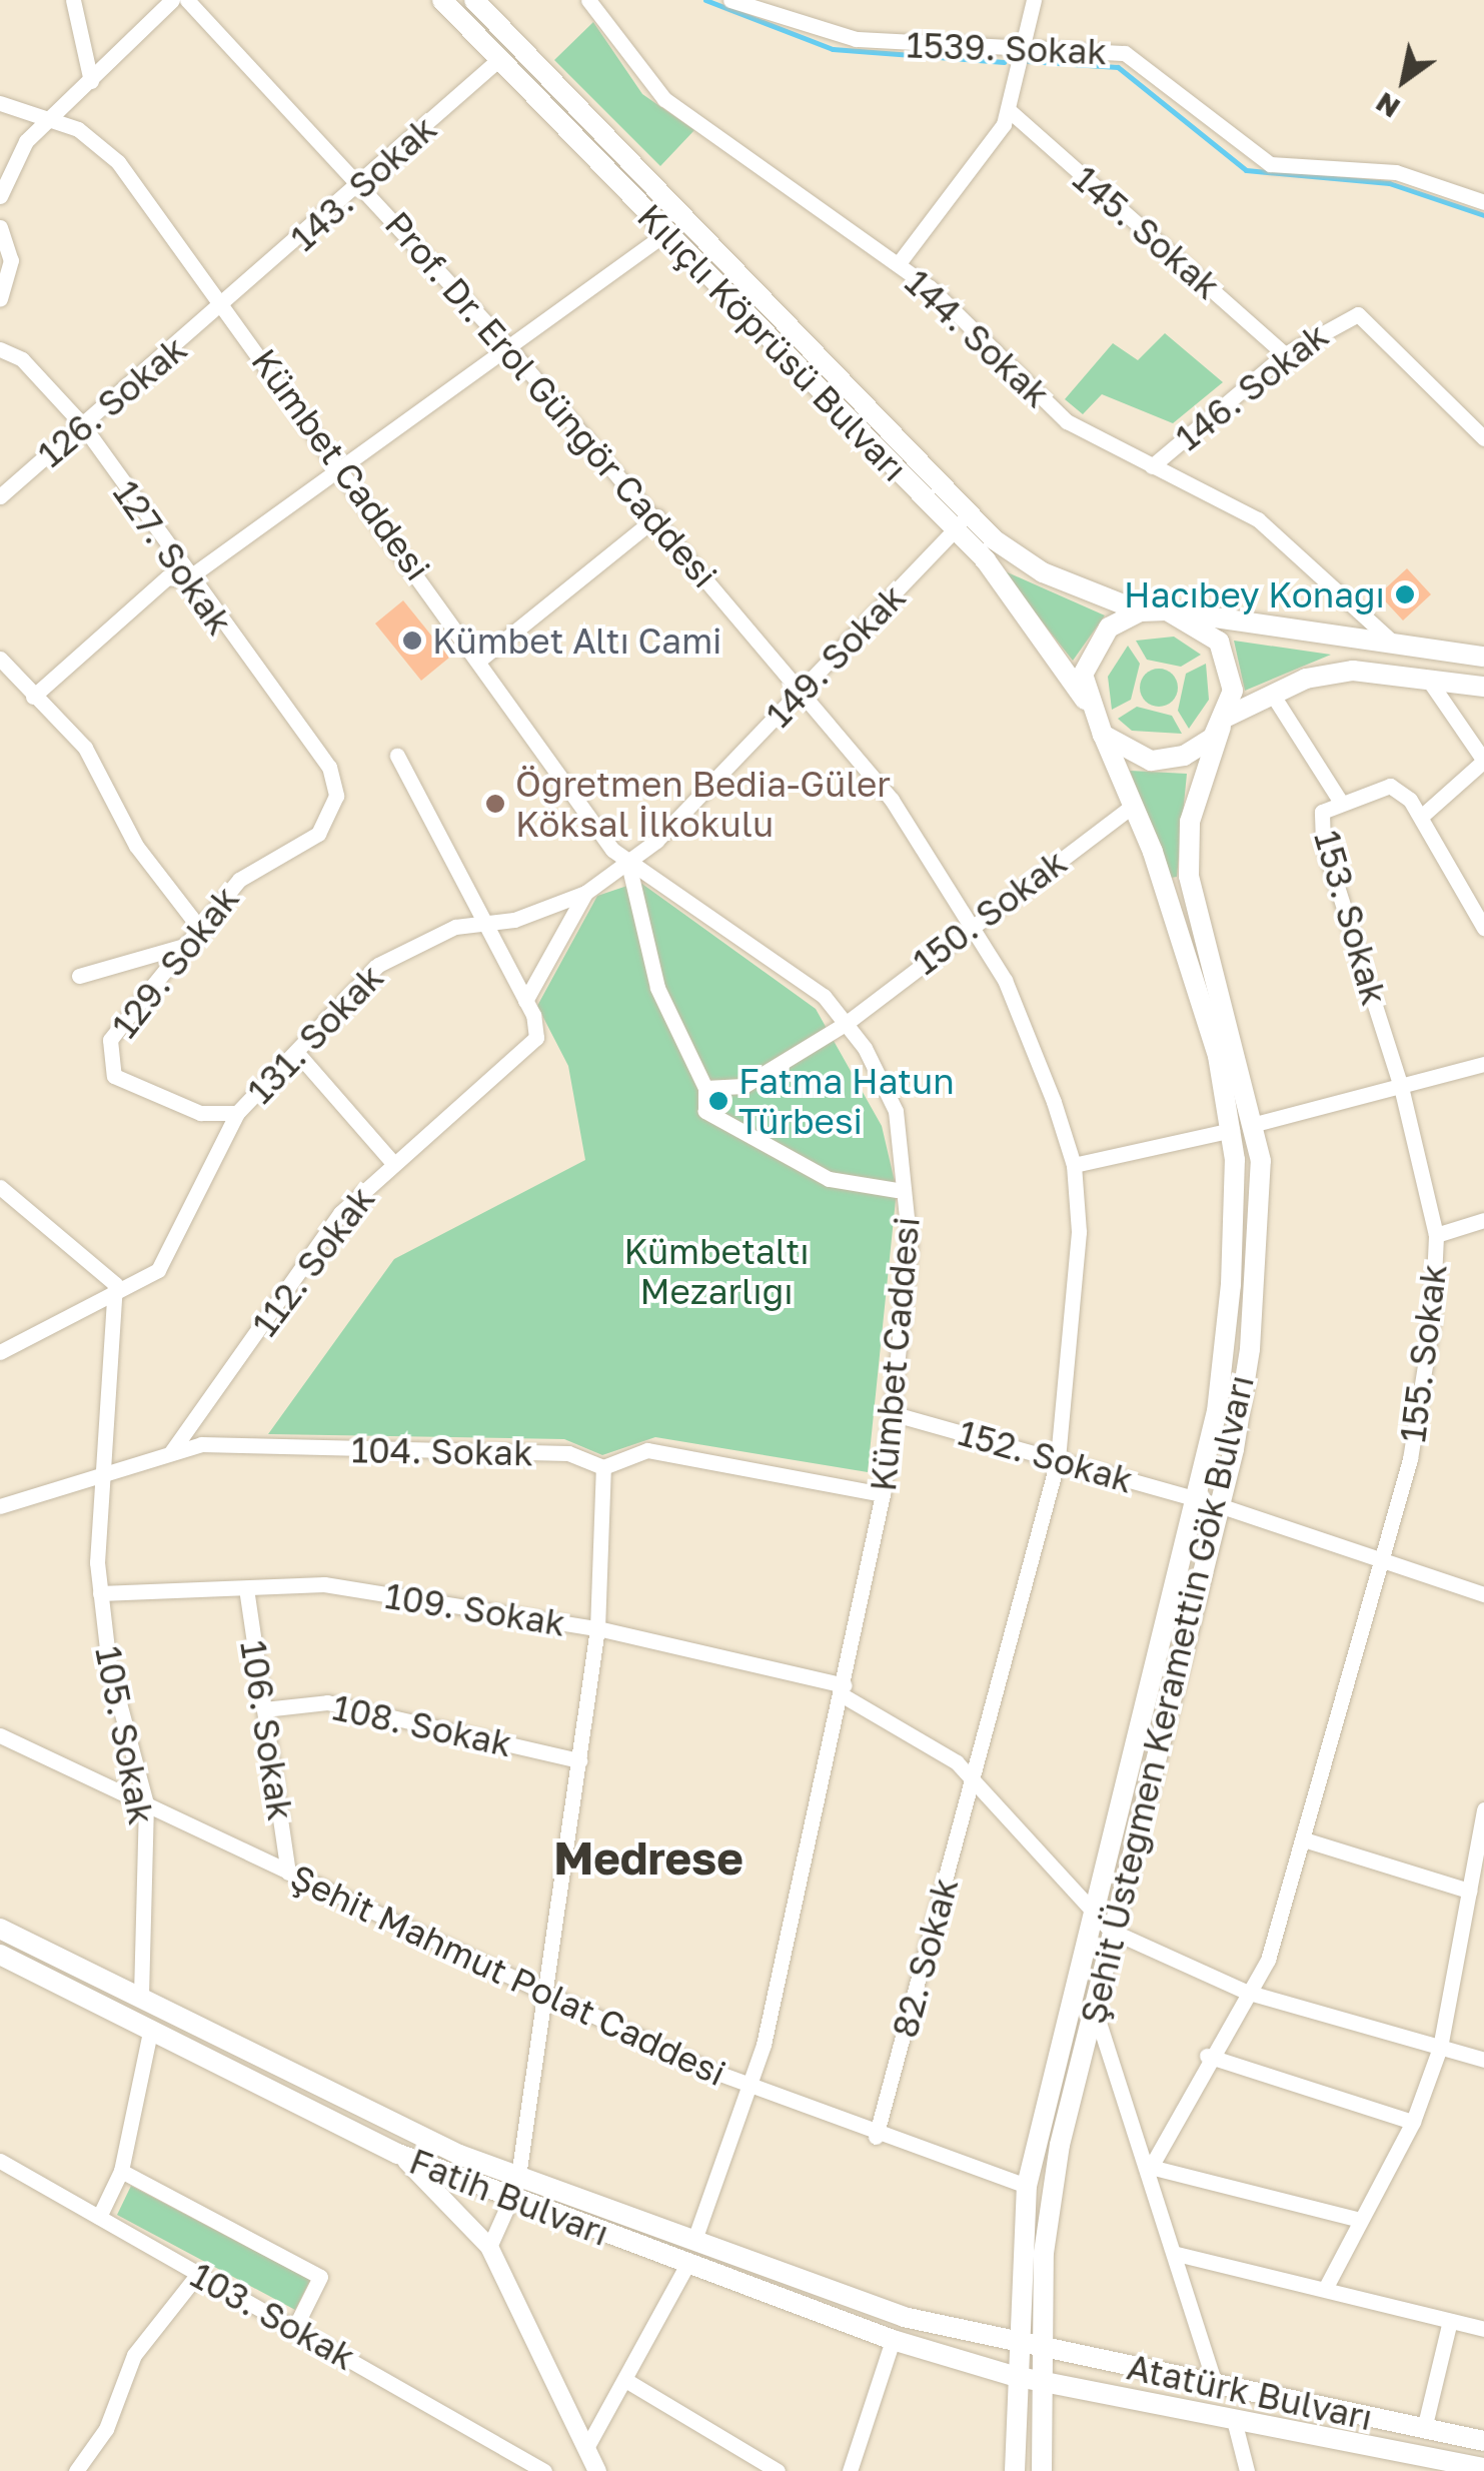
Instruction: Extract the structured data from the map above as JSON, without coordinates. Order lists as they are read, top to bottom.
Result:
{
  "streets": {
    "main road": [
      "Kılıçlı Köprüsü Bulvarı",
      "Şehit Üsteğmen Keramettin Gök Bulvarı",
      "Fatih Bulvarı",
      "Atatürk Bulvarı"
    ],
    "street": [
      "1539. Sokak",
      "143. Sokak",
      "145. Sokak",
      "144. Sokak",
      "146. Sokak",
      "Prof. Dr. Erol Güngör Caddesi",
      "126. Sokak",
      "Kümbet Caddesi",
      "127. Sokak",
      "149. Sokak",
      "150. Sokak",
      "153. Sokak",
      "129. Sokak",
      "131. Sokak",
      "112. Sokak",
      "155. Sokak",
      "104. Sokak",
      "152. Sokak",
      "109. Sokak",
      "108. Sokak",
      "106. Sokak",
      "105. Sokak",
      "82. Sokak",
      "Şehit Mahmut Polat Caddesi",
      "103. Sokak"
    ]
  },
  "crossings": [
    ["143. Sokak", "Kılıçlı Köprüsü Bulvarı"],
    ["143. Sokak", "Prof. Dr. Erol Güngör Caddesi"],
    ["143. Sokak", "126. Sokak"],
    ["143. Sokak", "Kümbet Caddesi"],
    ["145. Sokak", "146. Sokak"],
    ["144. Sokak", "146. Sokak"],
    ["Kılıçlı Köprüsü Bulvarı", "149. Sokak"],
    ["Kılıçlı Köprüsü Bulvarı", "Şehit Üsteğmen Keramettin Gök Bulvarı"],
    ["Prof. Dr. Erol Güngör Caddesi", "149. Sokak"],
    ["Prof. Dr. Erol Güngör Caddesi", "150. Sokak"],
    ["Prof. Dr. Erol Güngör Caddesi", "152. Sokak"],
    ["Prof. Dr. Erol Güngör Caddesi", "109. Sokak"],
    ["Prof. Dr. Erol Güngör Caddesi", "82. Sokak"],
    ["126. Sokak", "Kümbet Caddesi"],
    ["126. Sokak", "127. Sokak"],
    ["Kümbet Caddesi", "149. Sokak"],
    ["Kümbet Caddesi", "150. Sokak"],
    ["Kümbet Caddesi", "152. Sokak"],
    ["Kümbet Caddesi", "109. Sokak"],
    ["Kümbet Caddesi", "Şehit Mahmut Polat Caddesi"],
    ["Kümbet Caddesi", "Fatih Bulvarı"],
    ["127. Sokak", "129. Sokak"],
    ["150. Sokak", "Şehit Üsteğmen Keramettin Gök Bulvarı"],
    ["153. Sokak", "155. Sokak"],
    ["129. Sokak", "131. Sokak"],
    ["131. Sokak", "112. Sokak"],
    ["112. Sokak", "104. Sokak"],
    ["155. Sokak", "152. Sokak"],
    ["155. Sokak", "109. Sokak"],
    ["104. Sokak", "105. Sokak"],
    ["152. Sokak", "Şehit Üsteğmen Keramettin Gök Bulvarı"],
    ["109. Sokak", "Şehit Üsteğmen Keramettin Gök Bulvarı"],
    ["109. Sokak", "106. Sokak"],
    ["109. Sokak", "105. Sokak"],
    ["109. Sokak", "82. Sokak"],
    ["Şehit Üsteğmen Keramettin Gök Bulvarı", "Şehit Mahmut Polat Caddesi"],
    ["Şehit Üsteğmen Keramettin Gök Bulvarı", "Fatih Bulvarı"],
    ["Şehit Üsteğmen Keramettin Gök Bulvarı", "Atatürk Bulvarı"],
    ["108. Sokak", "106. Sokak"],
    ["106. Sokak", "Şehit Mahmut Polat Caddesi"],
    ["105. Sokak", "Şehit Mahmut Polat Caddesi"],
    ["105. Sokak", "Fatih Bulvarı"],
    ["82. Sokak", "Şehit Mahmut Polat Caddesi"],
    ["Fatih Bulvarı", "Atatürk Bulvarı"]
  ],
  "districts": ["Medrese"],
  "parks": ["Kümbetaltı Mezarlığı"],
  "places": [
    "Hacıbey Konağı",
    "Kümbet Altı Cami",
    "Öğretmen Bedia-Güler Köksal İlkokulu",
    "Fatma Hatun Türbesi"
  ],
  "north": "bottom left"
}
